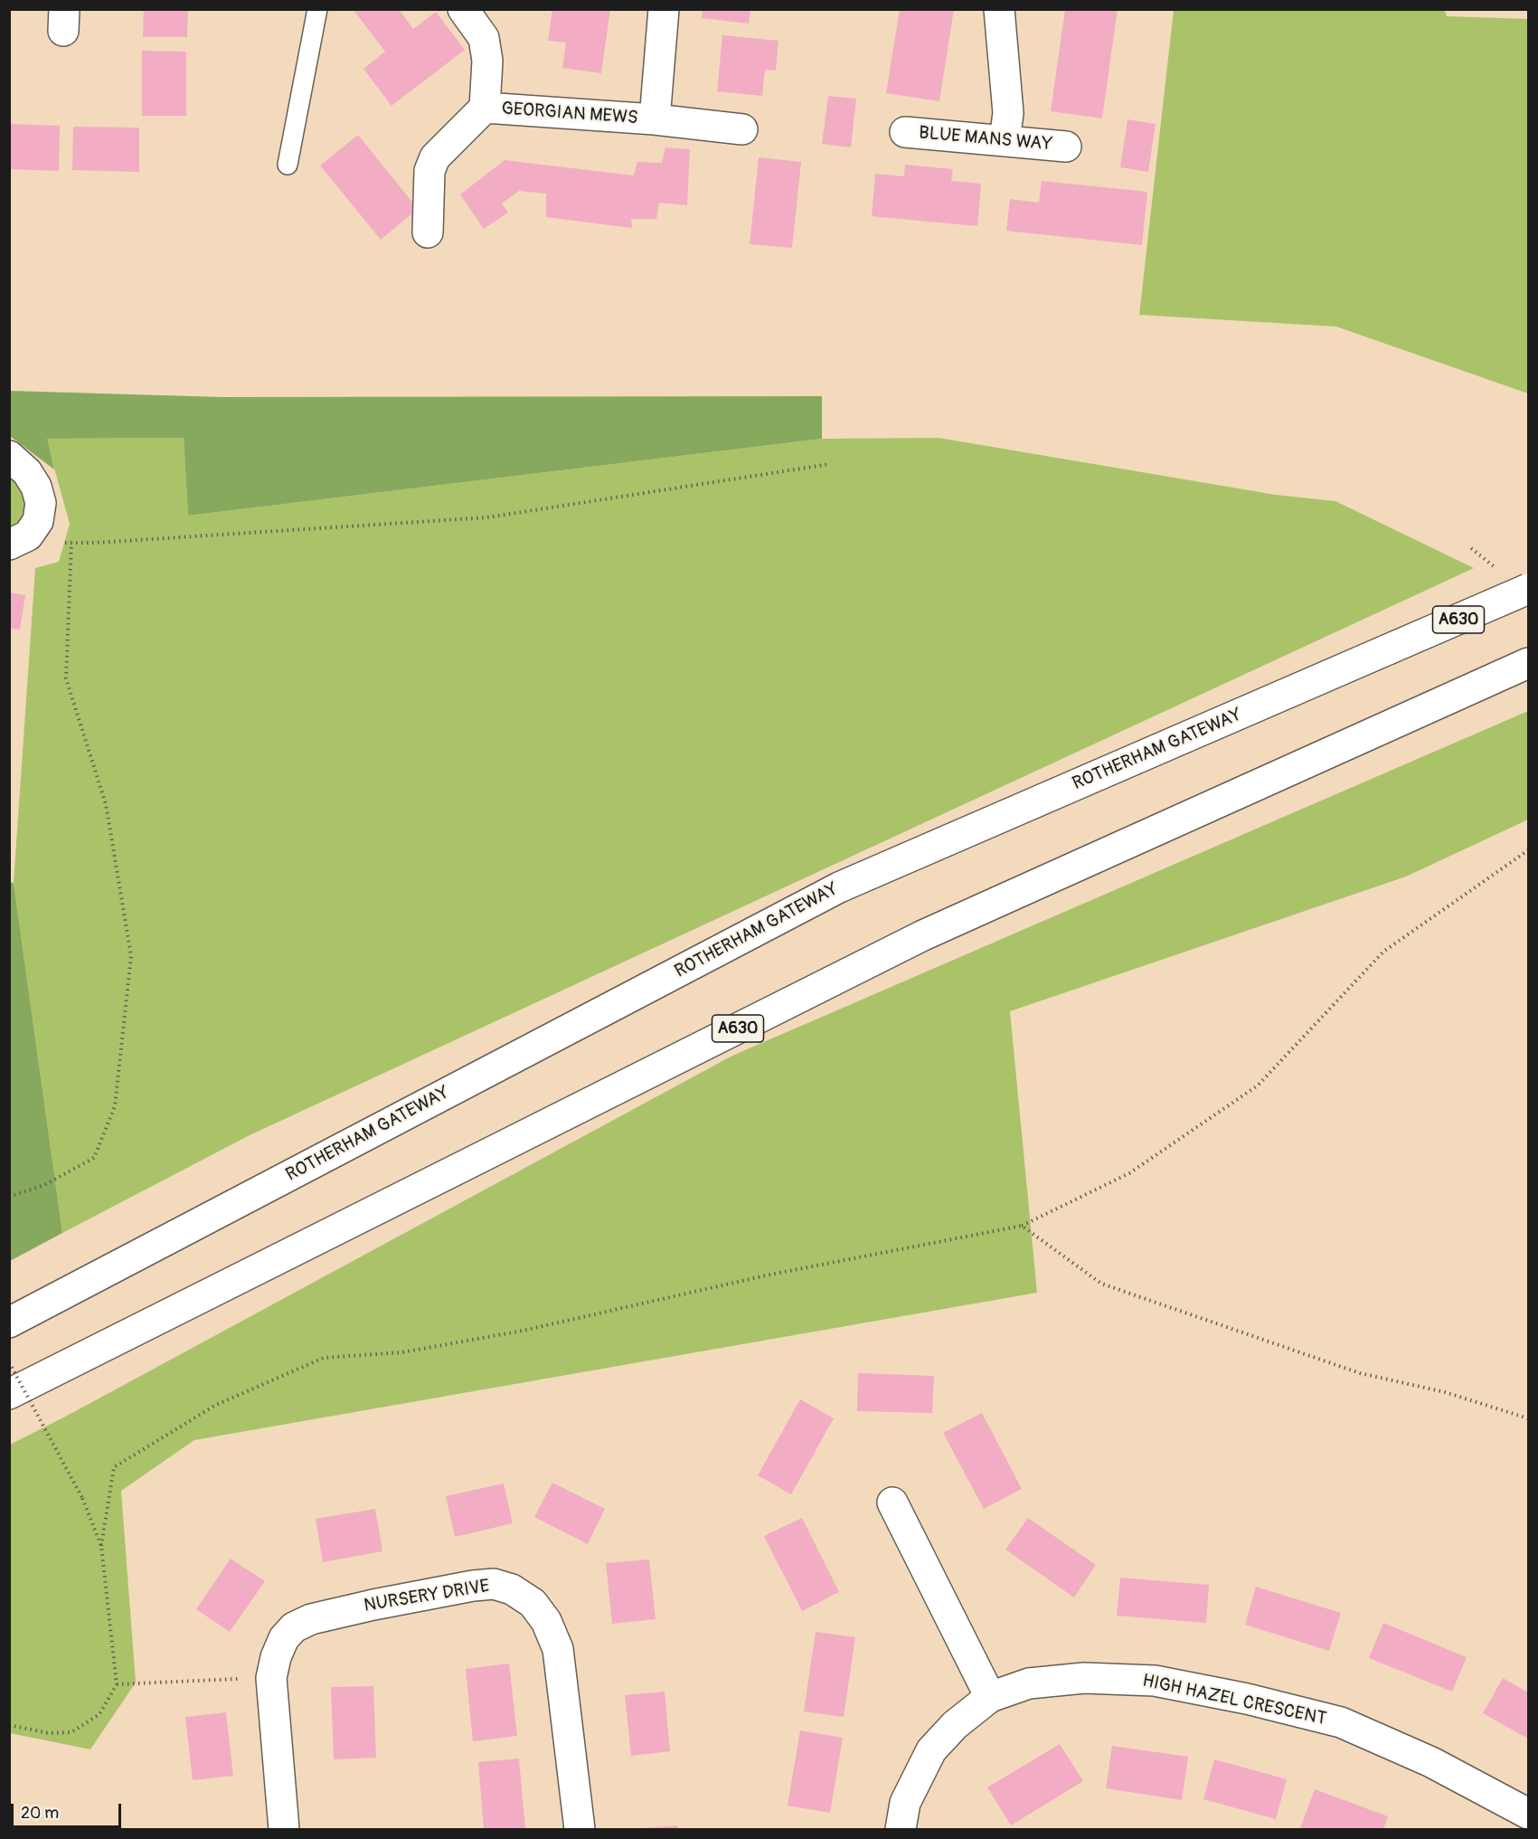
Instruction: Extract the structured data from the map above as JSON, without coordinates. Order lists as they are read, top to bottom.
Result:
{
  "streets": {
    "main road": [
      "GEORGIAN MEWS",
      "BLUE MANS WAY",
      "A630",
      "ROTHERHAM GATEWAY",
      "NURSERY DRIVE",
      "HIGH HAZEL CRESCENT"
    ]
  },
  "scale_bar": "20 m"
}
